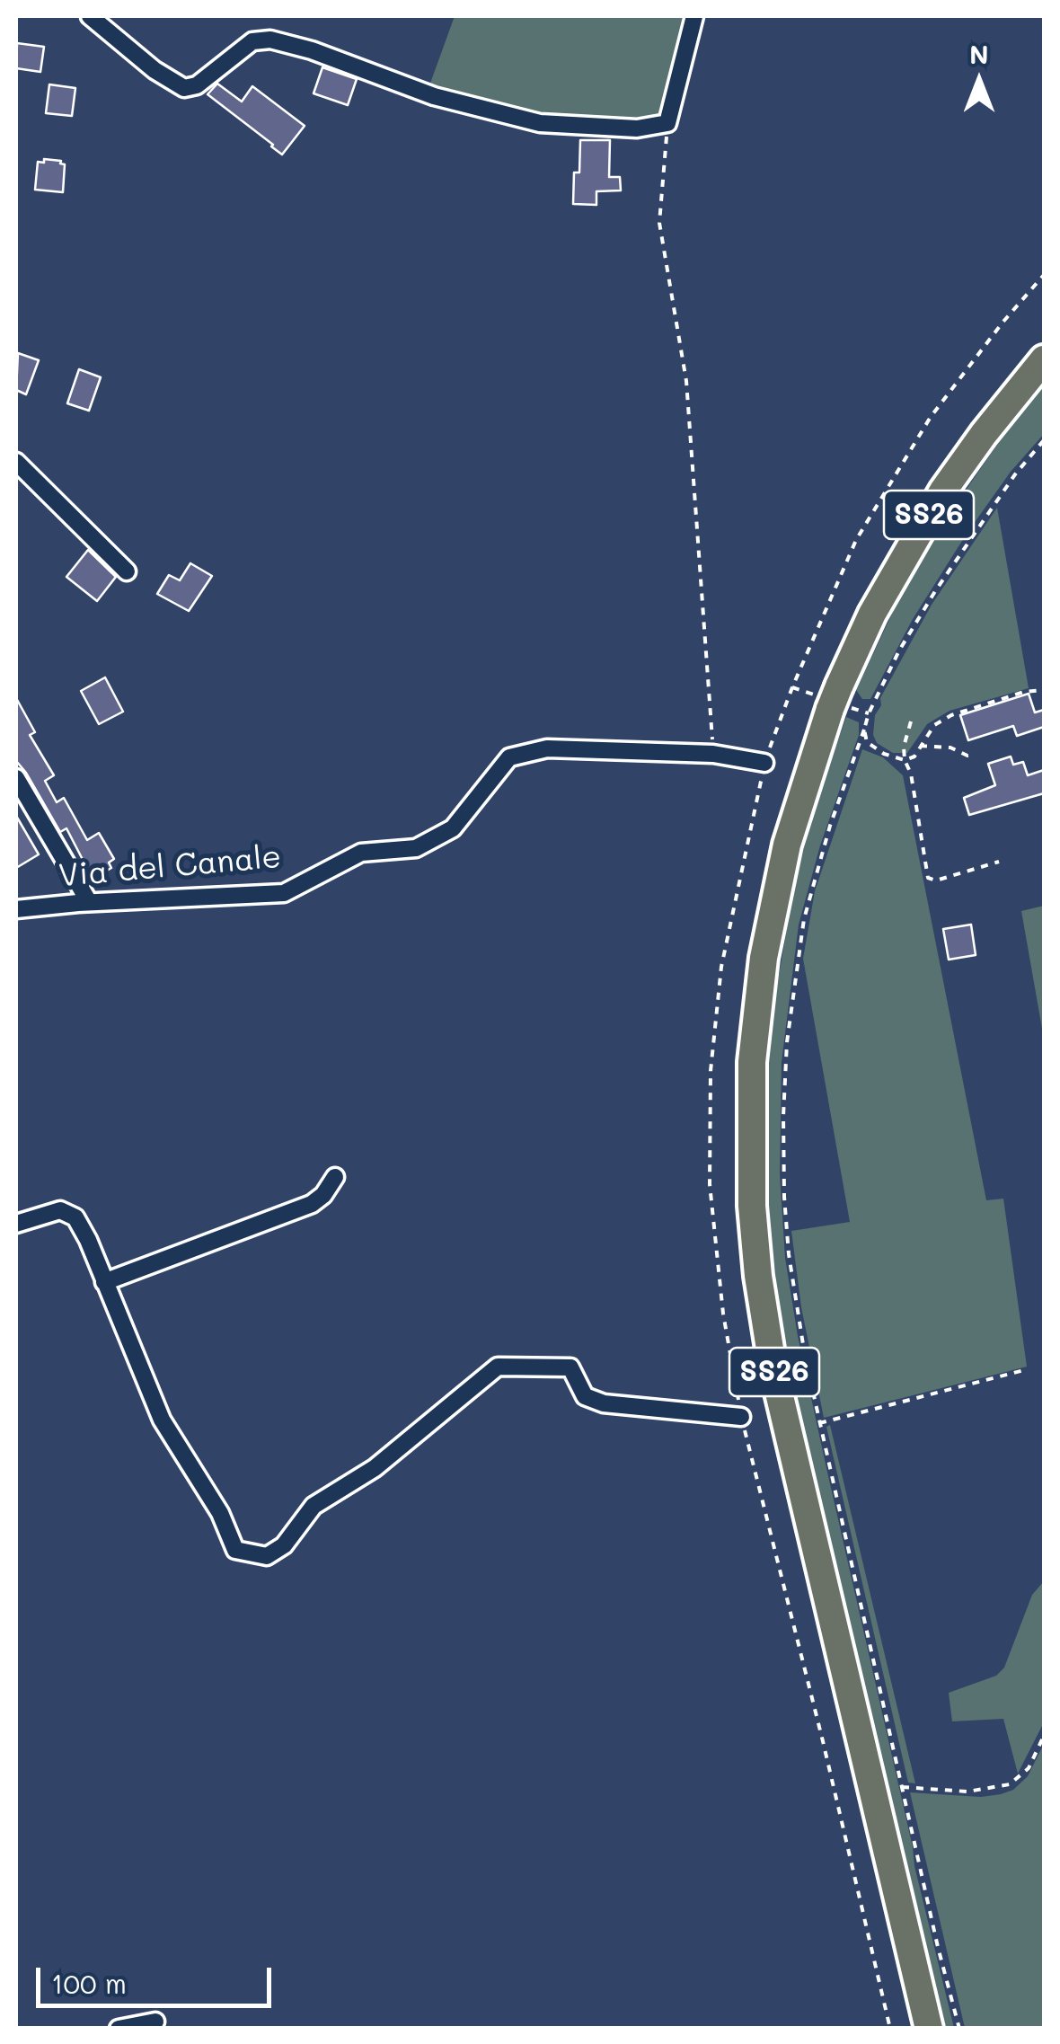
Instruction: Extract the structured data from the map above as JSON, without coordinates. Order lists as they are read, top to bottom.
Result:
{
  "streets": {
    "main road": ["SS26"],
    "street": ["Via del Canale"]
  },
  "scale_bar": "100 m",
  "north": "top"
}
